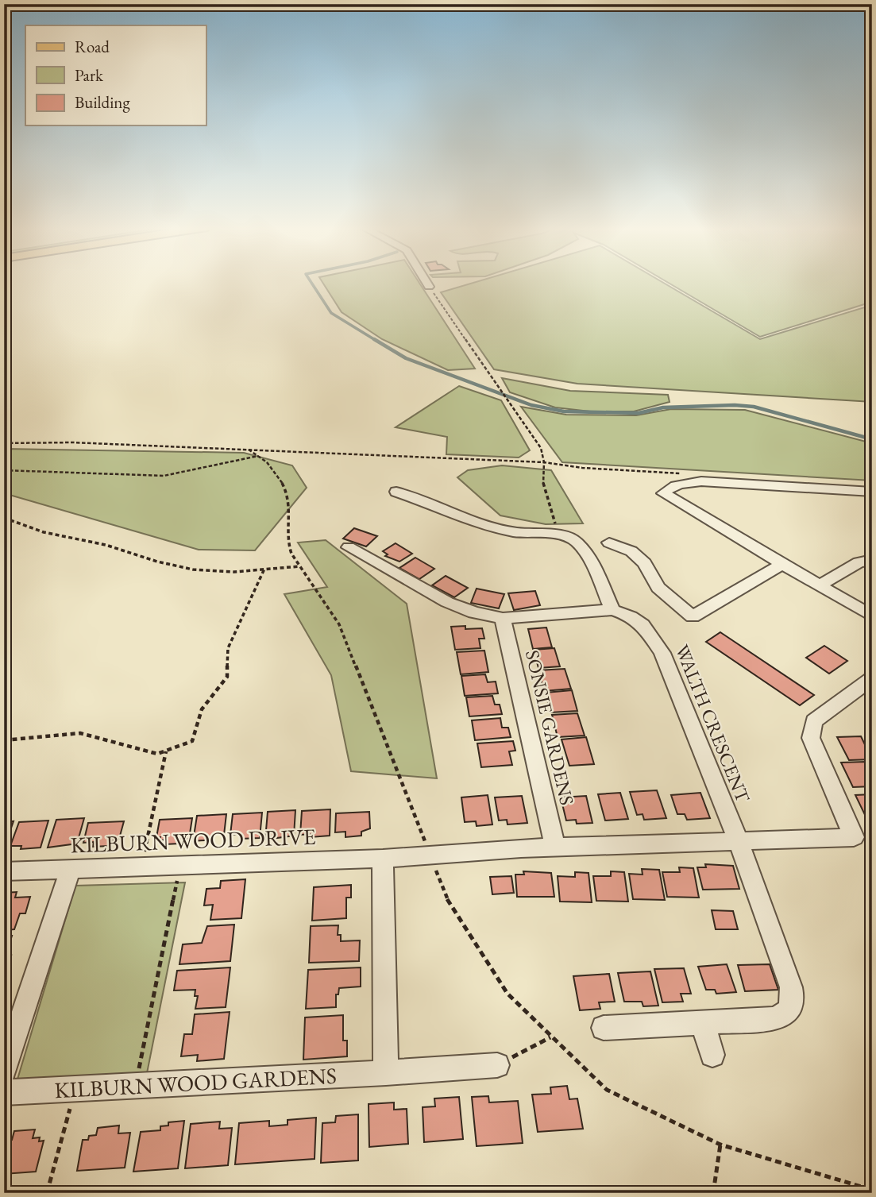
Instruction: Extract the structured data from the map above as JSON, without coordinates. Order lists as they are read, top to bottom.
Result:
{
  "streets": {
    "street": [
      "WALTH CRESCENT",
      "SONSIE GARDENS",
      "KILBURN WOOD DRIVE",
      "KILBURN WOOD GARDENS"
    ]
  },
  "crossings": [
    ["WALTH CRESCENT", "KILBURN WOOD DRIVE"],
    ["SONSIE GARDENS", "KILBURN WOOD DRIVE"]
  ],
  "legend": ["Road", "Park", "Building"]
}
